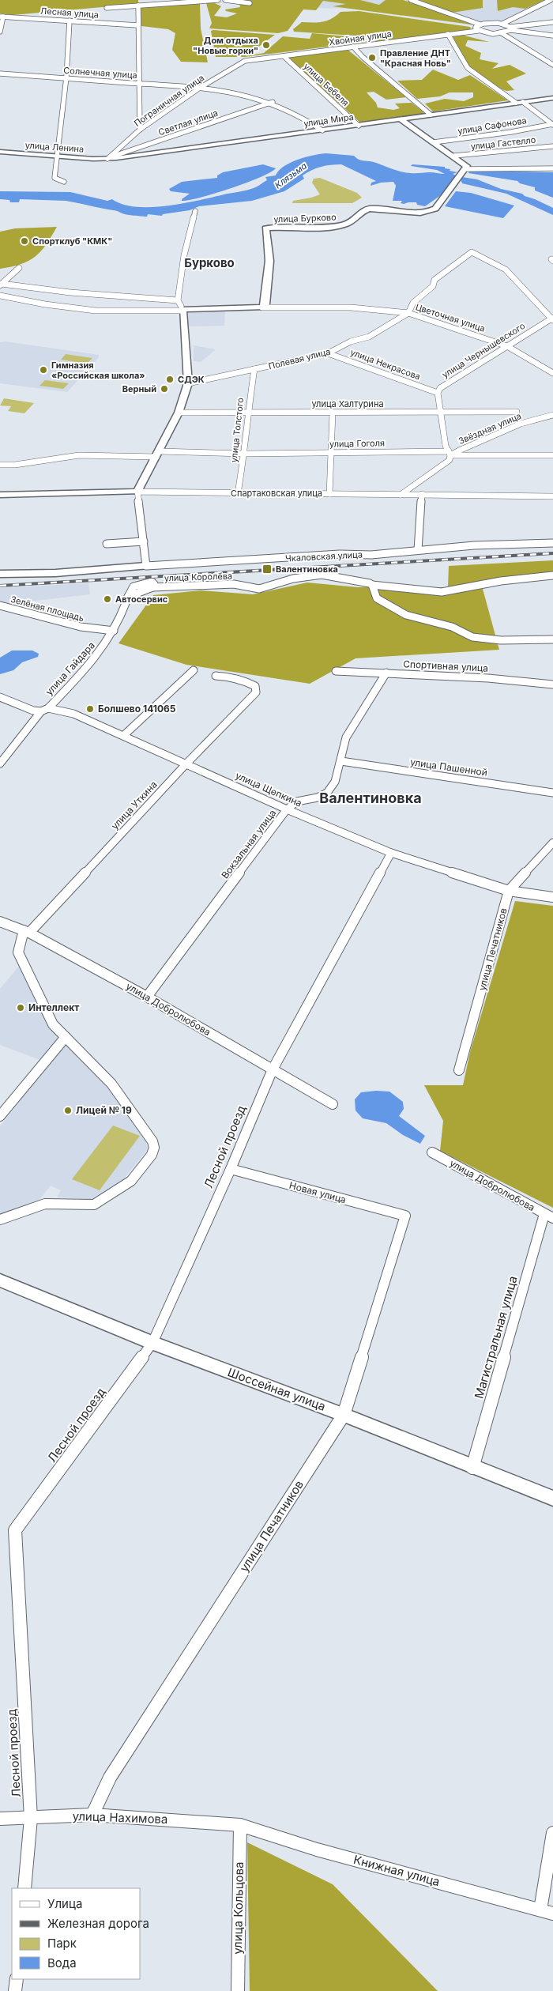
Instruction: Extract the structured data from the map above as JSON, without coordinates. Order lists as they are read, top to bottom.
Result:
{
  "streets": {
    "main road": ["улица Мира", "Спартаковская улица", "Шоссейная улица"],
    "street": [
      "Лесная улица",
      "Хвойная улица",
      "Солнечная улица",
      "улица Бебеля",
      "Пограничная улица",
      "Светлая улица",
      "улица Сафонова",
      "улица Гастелло",
      "улица Ленина",
      "улица Бурково",
      "Цветочная улица",
      "улица Чернышевского",
      "Полевая улица",
      "улица Некрасова",
      "улица Халтурина",
      "Звёздная улица",
      "улица Толстого",
      "улица Гоголя",
      "Чкаловская улица",
      "улица Королёва",
      "Зелёная площадь",
      "Спортивная улица",
      "улица Гайдара",
      "улица Пашенной",
      "улица Щепкина",
      "улица Уткина",
      "Вокзальная улица",
      "улица Печатников",
      "улица Добролюбова",
      "Лесной проезд",
      "Новая улица",
      "Магистральная улица",
      "улица Нахимова",
      "Книжная улица",
      "улица Кольцова"
    ]
  },
  "crossings": [
    ["Хвойная улица", "улица Бебеля"],
    ["Хвойная улица", "Пограничная улица"],
    ["Солнечная улица", "Пограничная улица"],
    ["Солнечная улица", "улица Мира"],
    ["Солнечная улица", "Светлая улица"],
    ["улица Бебеля", "улица Мира"],
    ["Пограничная улица", "улица Мира"],
    ["Пограничная улица", "Светлая улица"],
    ["Пограничная улица", "улица Ленина"],
    ["улица Мира", "Светлая улица"],
    ["улица Мира", "улица Ленина"],
    ["Светлая улица", "улица Ленина"],
    ["улица Бурково", "Цветочная улица"],
    ["Цветочная улица", "улица Чернышевского"],
    ["Цветочная улица", "Полевая улица"],
    ["улица Чернышевского", "Полевая улица"],
    ["улица Чернышевского", "улица Некрасова"],
    ["Полевая улица", "улица Некрасова"],
    ["Полевая улица", "улица Толстого"],
    ["улица Халтурина", "улица Толстого"],
    ["Звёздная улица", "улица Гоголя"],
    ["Звёздная улица", "Спартаковская улица"],
    ["улица Толстого", "улица Гоголя"],
    ["улица Толстого", "Спартаковская улица"],
    ["улица Королёва", "улица Гайдара"],
    ["Зелёная площадь", "улица Гайдара"],
    ["Спортивная улица", "Вокзальная улица"],
    ["улица Гайдара", "улица Щепкина"],
    ["улица Пашенной", "Вокзальная улица"],
    ["улица Щепкина", "улица Уткина"],
    ["улица Щепкина", "Вокзальная улица"],
    ["улица Щепкина", "улица Печатников"],
    ["улица Щепкина", "Лесной проезд"],
    ["улица Уткина", "улица Добролюбова"],
    ["Вокзальная улица", "улица Добролюбова"],
    ["улица Печатников", "Новая улица"],
    ["улица Печатников", "Шоссейная улица"],
    ["улица Печатников", "улица Нахимова"],
    ["улица Добролюбова", "Лесной проезд"],
    ["улица Добролюбова", "Магистральная улица"],
    ["Лесной проезд", "Новая улица"],
    ["Лесной проезд", "Шоссейная улица"],
    ["Лесной проезд", "улица Нахимова"],
    ["Магистральная улица", "Шоссейная улица"],
    ["улица Нахимова", "Книжная улица"],
    ["улица Нахимова", "улица Кольцова"],
    ["Книжная улица", "улица Кольцова"]
  ],
  "districts": ["Бурково", "Валентиновка"],
  "water": ["Клязьма"],
  "places": {
    "other": [
      "Дом отдыха \"Новые горки\"",
      "Правление ДНТ \"Красная Новь\"",
      "Спортклуб \"КМК\"",
      "Гимназия «Российская школа»",
      "СДЭК",
      "Верный",
      "Автосервис",
      "Болшево 141065",
      "Интеллект",
      "Лицей № 19"
    ],
    "transit": ["Валентиновка"]
  },
  "legend": [
    "Улица",
    "Железная дорога",
    "Парк",
    "Вода"
  ]
}
